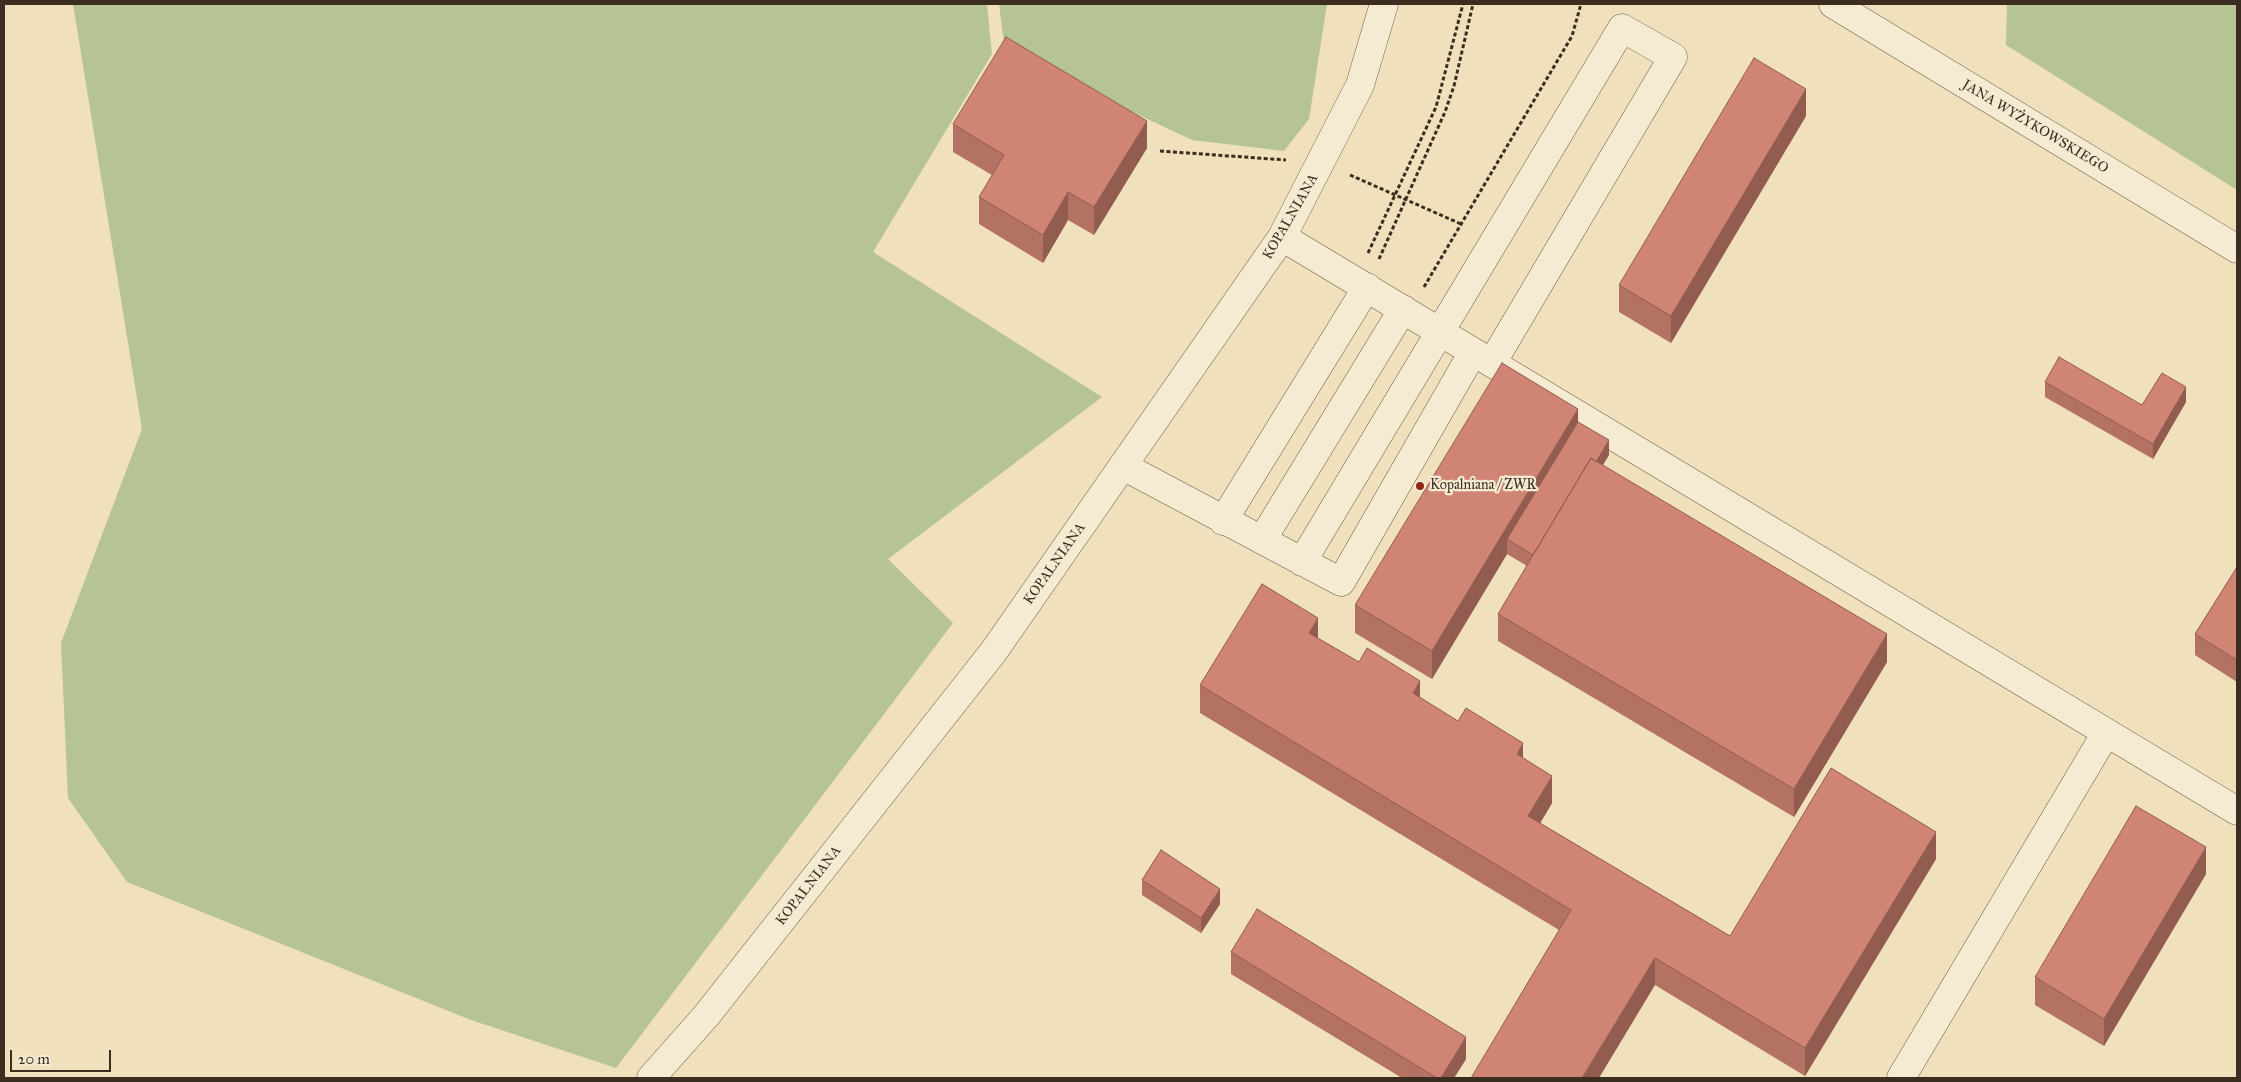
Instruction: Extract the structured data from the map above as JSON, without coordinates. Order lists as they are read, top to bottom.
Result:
{
  "streets": {
    "street": ["JANA WYŻYKOWSKIEGO", "KOPALNIANA"]
  },
  "places": ["Kopalniana / ZWR"],
  "scale_bar": "20 m"
}
